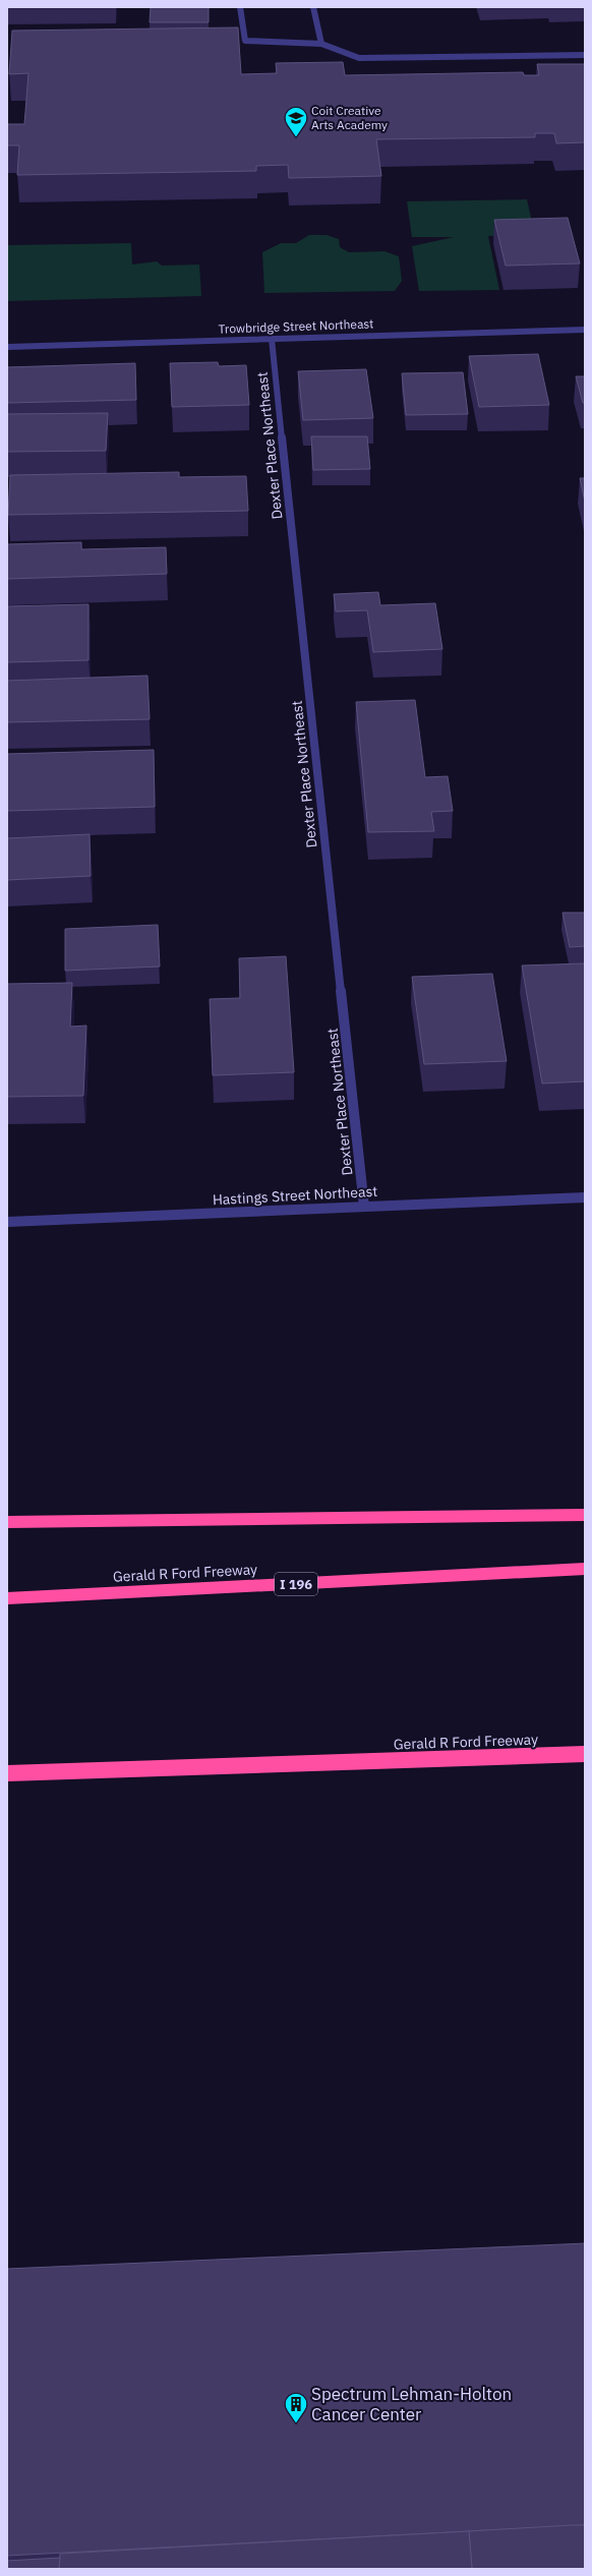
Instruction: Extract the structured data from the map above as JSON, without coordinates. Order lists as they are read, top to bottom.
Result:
{
  "streets": {
    "highway": ["Gerald R Ford Freeway", "I 196"],
    "street": ["Trowbridge Street Northeast", "Dexter Place Northeast", "Hastings Street Northeast"]
  },
  "crossings": [
    ["Trowbridge Street Northeast", "Dexter Place Northeast"],
    ["Dexter Place Northeast", "Hastings Street Northeast"]
  ],
  "places": {
    "school or university": ["Coit Creative Arts Academy"],
    "building": ["Spectrum Lehman-Holton Cancer Center"]
  }
}
